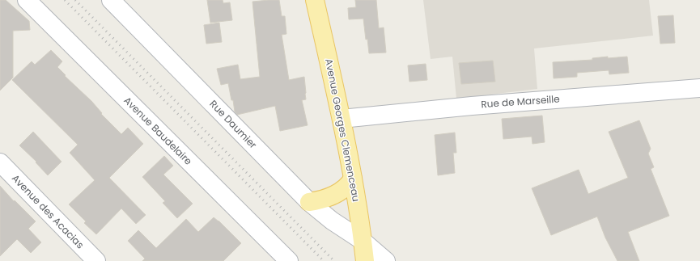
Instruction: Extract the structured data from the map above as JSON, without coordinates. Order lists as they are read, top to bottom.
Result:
{
  "streets": {
    "main road": ["Avenue Georges Clemenceau"],
    "street": [
      "Rue de Marseille",
      "Rue Daumier",
      "Avenue Baudelaire",
      "Avenue des Acacias"
    ]
  },
  "crossings": [
    ["Rue de Marseille", "Avenue Georges Clemenceau"],
    ["Rue Daumier", "Avenue Georges Clemenceau"]
  ]
}
